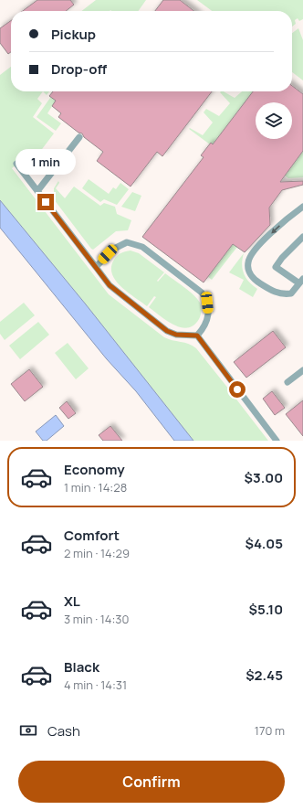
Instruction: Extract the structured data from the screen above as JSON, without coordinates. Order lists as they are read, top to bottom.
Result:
{
  "page": {
    "banner": ["Pickup", "Drop-off"],
    "bubble": "1 min",
    "list": [
      {
        "name": "Economy",
        "note": "1 min · 14:28",
        "value": "$3.00"
      },
      {
        "name": "Comfort",
        "note": "2 min · 14:29",
        "value": "$4.05"
      },
      {
        "name": "XL",
        "note": "3 min · 14:30",
        "value": "$5.10"
      },
      {
        "name": "Black",
        "note": "4 min · 14:31",
        "value": "$2.45"
      }
    ],
    "pay": ["Cash", "170 m"],
    "buttons": "Confirm"
  }
}
